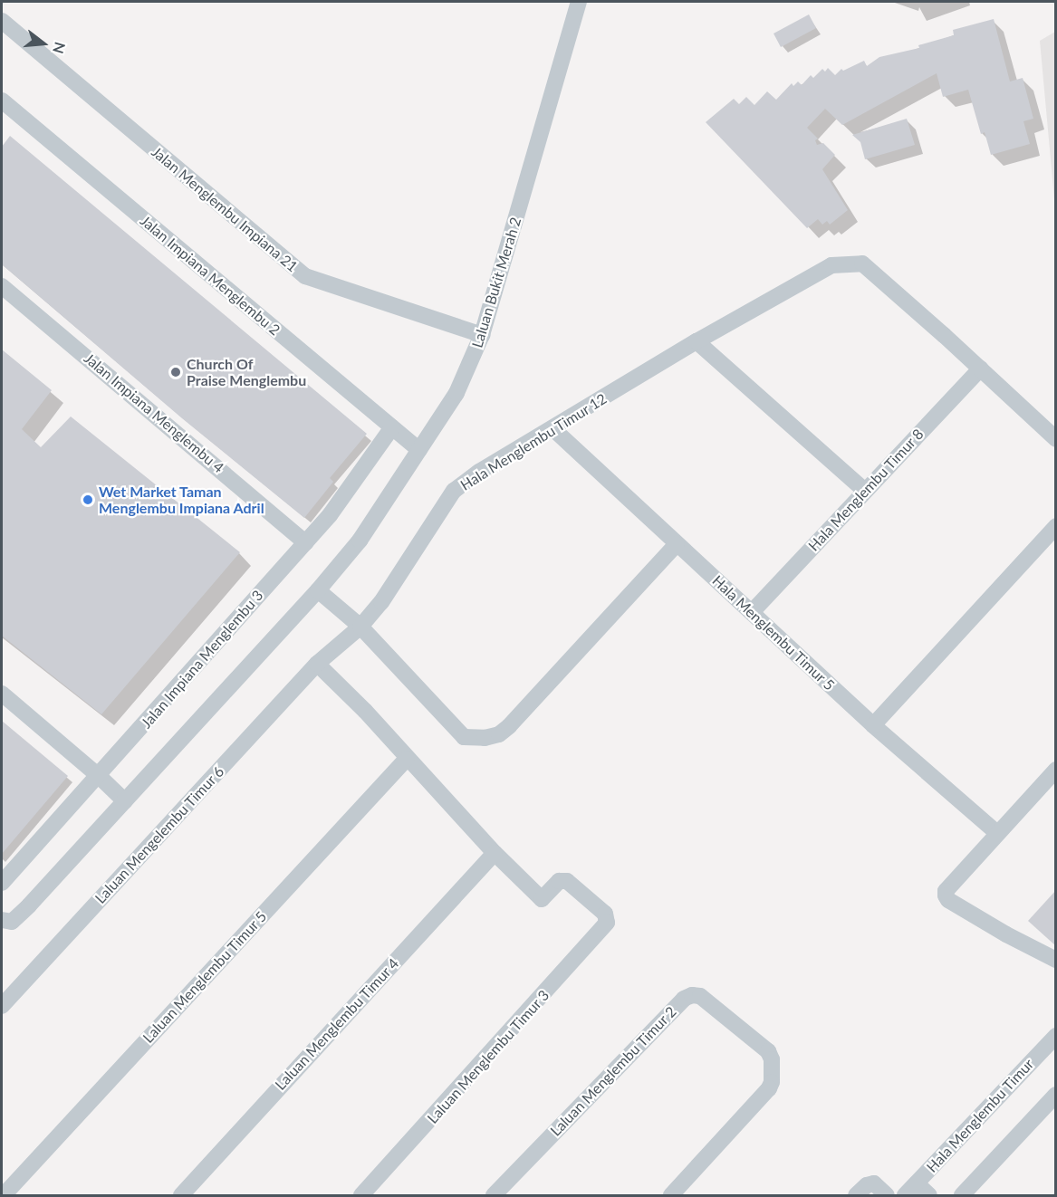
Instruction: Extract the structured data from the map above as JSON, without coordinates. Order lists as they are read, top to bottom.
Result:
{
  "streets": {
    "street": [
      "Jalan Menglembu Impiana 21",
      "Jalan Impiana Menglembu 2",
      "Laluan Bukit Merah 2",
      "Jalan Impiana Menglembu 4",
      "Hala Menglembu Timur 12",
      "Hala Menglembu Timur 8",
      "Hala Menglembu Timur 5",
      "Jalan Impiana Menglembu 3",
      "Laluan Mengelembu Timur 6",
      "Laluan Menglembu Timur 5",
      "Laluan Menglembu Timur 4",
      "Laluan Menglembu Timur 3",
      "Laluan Menglembu Timur 2",
      "Hala Menglembu Timur"
    ]
  },
  "crossings": [
    ["Jalan Menglembu Impiana 21", "Laluan Bukit Merah 2"],
    ["Jalan Impiana Menglembu 2", "Laluan Bukit Merah 2"],
    ["Jalan Impiana Menglembu 2", "Jalan Impiana Menglembu 3"],
    ["Jalan Impiana Menglembu 4", "Jalan Impiana Menglembu 3"],
    ["Hala Menglembu Timur 12", "Hala Menglembu Timur 8"],
    ["Hala Menglembu Timur 12", "Hala Menglembu Timur 5"],
    ["Hala Menglembu Timur 12", "Laluan Mengelembu Timur 6"],
    ["Hala Menglembu Timur 8", "Hala Menglembu Timur 5"],
    ["Laluan Menglembu Timur 4", "Laluan Menglembu Timur 3"]
  ],
  "places": ["Church Of Praise Menglembu", "Wet Market Taman Menglembu Impiana Adril"],
  "north": "right"
}
